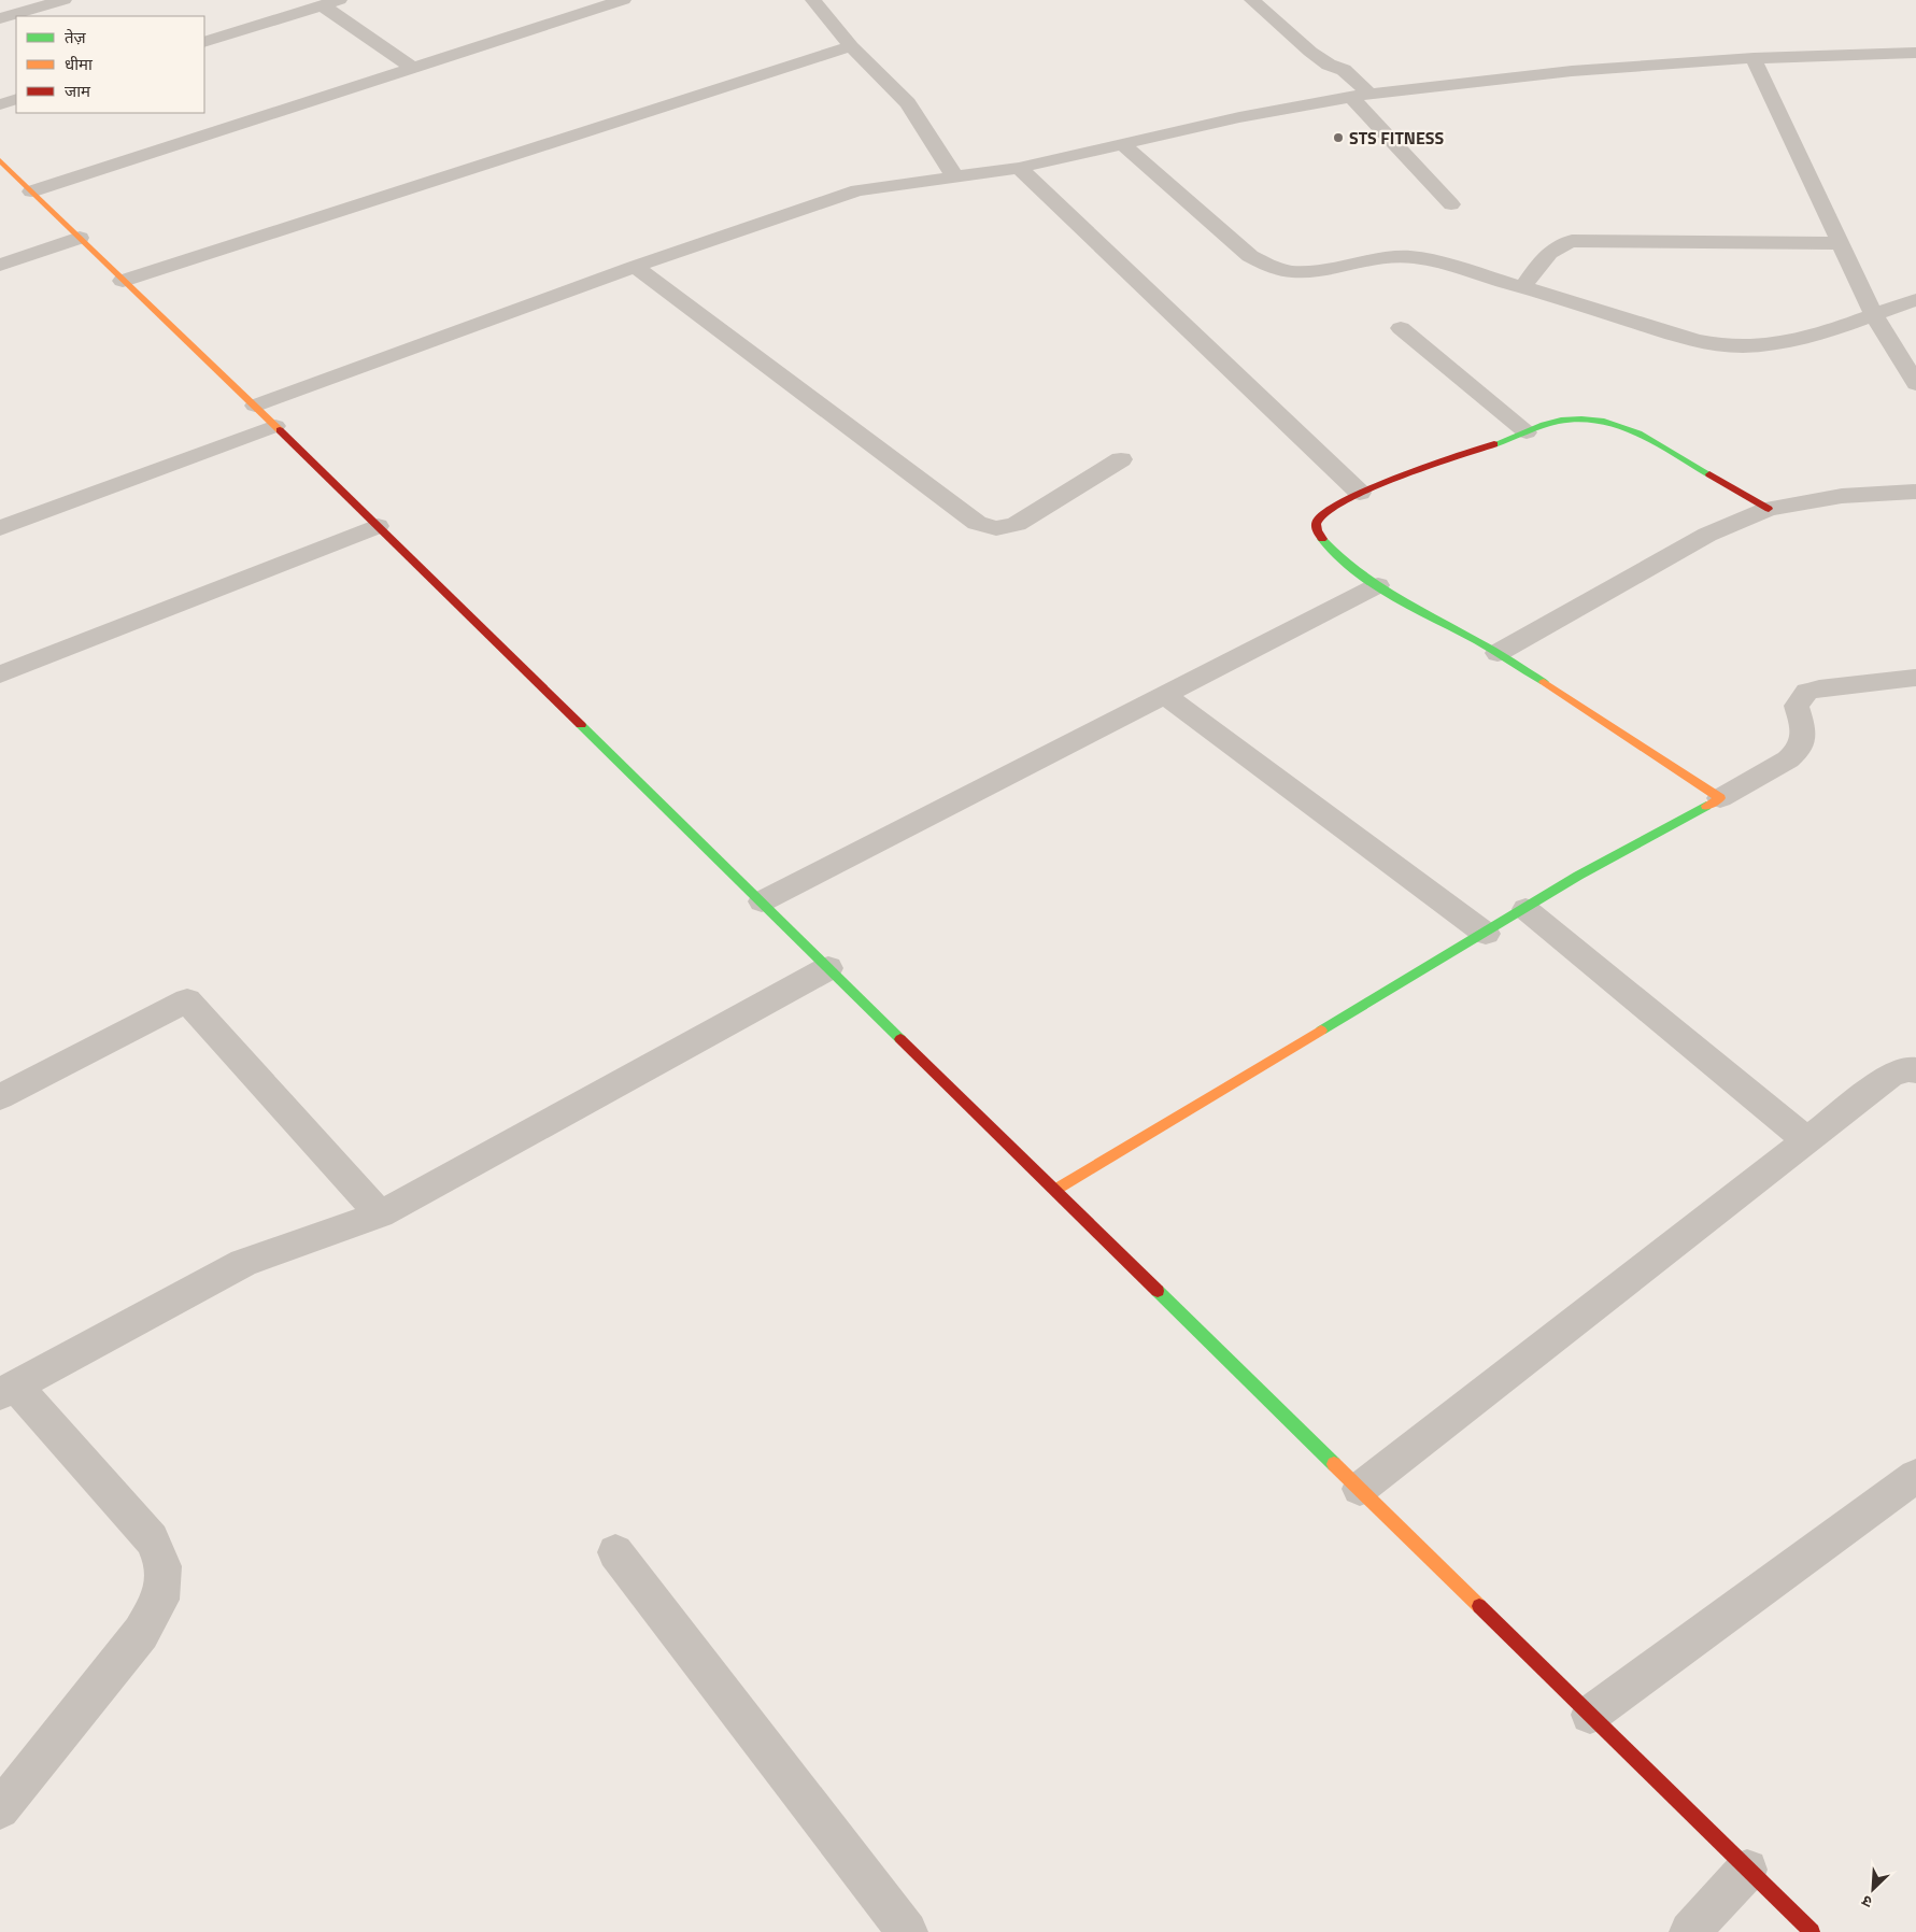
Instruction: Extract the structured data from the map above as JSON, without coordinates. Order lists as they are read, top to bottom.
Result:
{
  "places": ["STS FITNESS"],
  "legend": ["तेज़", "धीमा", "जाम"],
  "north": "bottom left"
}
